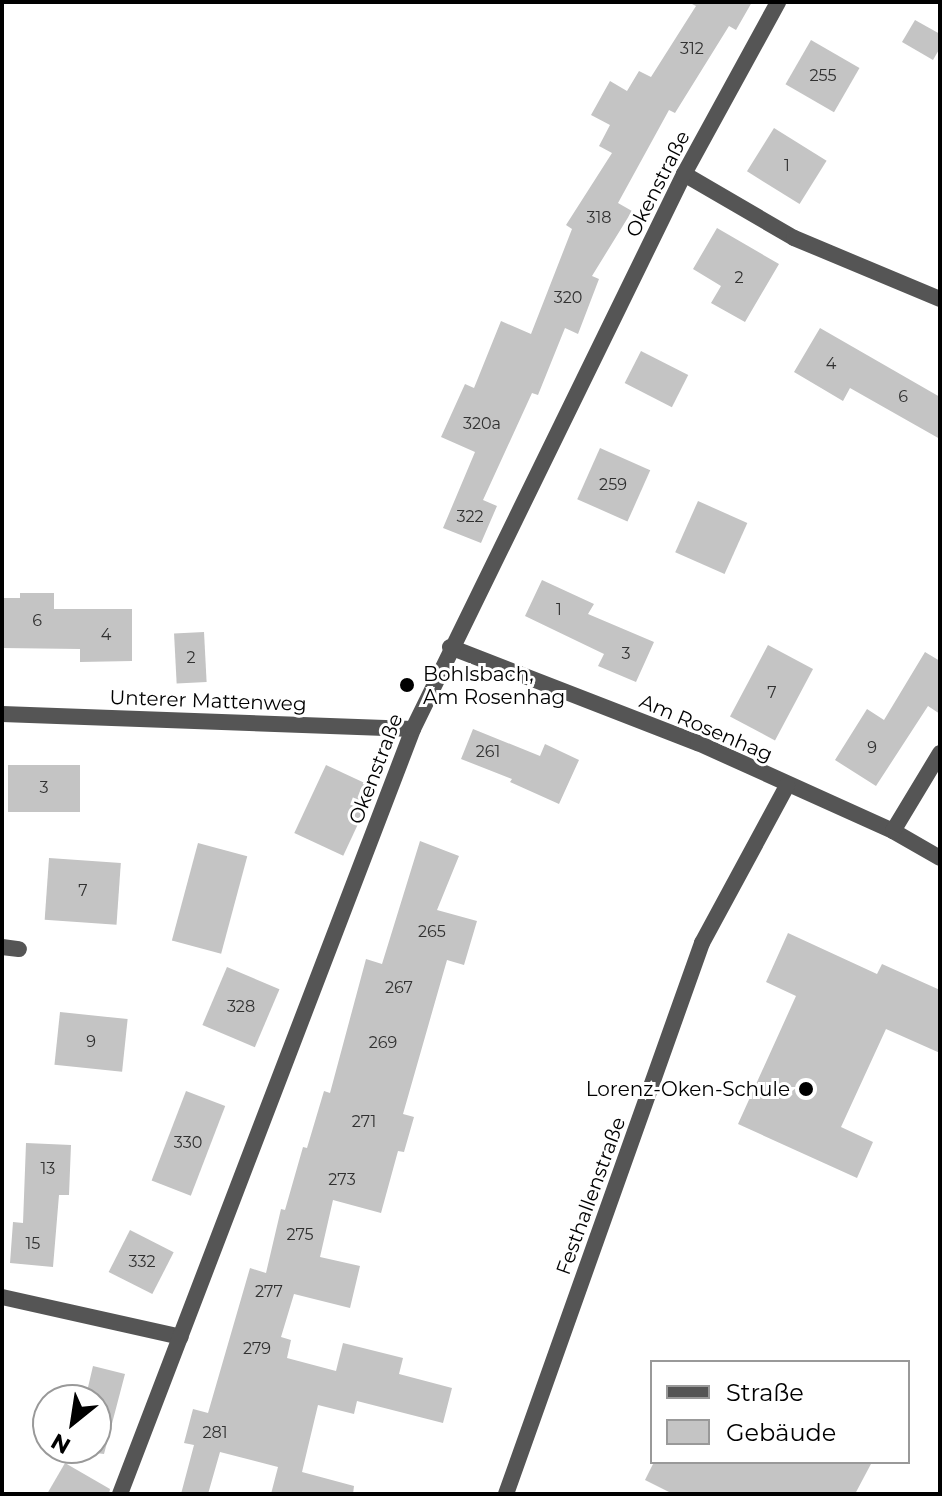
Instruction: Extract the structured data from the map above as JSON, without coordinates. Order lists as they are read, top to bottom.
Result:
{
  "streets": {
    "street": [
      "Okenstraße",
      "Unterer Mattenweg",
      "Am Rosenhag",
      "Festhallenstraße"
    ]
  },
  "crossings": [
    ["Okenstraße", "Unterer Mattenweg"],
    ["Okenstraße", "Am Rosenhag"],
    ["Am Rosenhag", "Festhallenstraße"]
  ],
  "places": ["Bohlsbach, Am Rosenhag", "Lorenz-Oken-Schule"],
  "house_numbers": [
    "312",
    "255",
    "1",
    "318",
    "2",
    "320",
    "4",
    "6",
    "320a",
    "259",
    "322",
    "1",
    "6",
    "4",
    "3",
    "2",
    "7",
    "9",
    "261",
    "3",
    "7",
    "265",
    "267",
    "328",
    "9",
    "269",
    "271",
    "330",
    "13",
    "273",
    "275",
    "15",
    "332",
    "277",
    "279",
    "281"
  ],
  "legend": ["Straße", "Gebäude"],
  "north": "bottom left"
}
